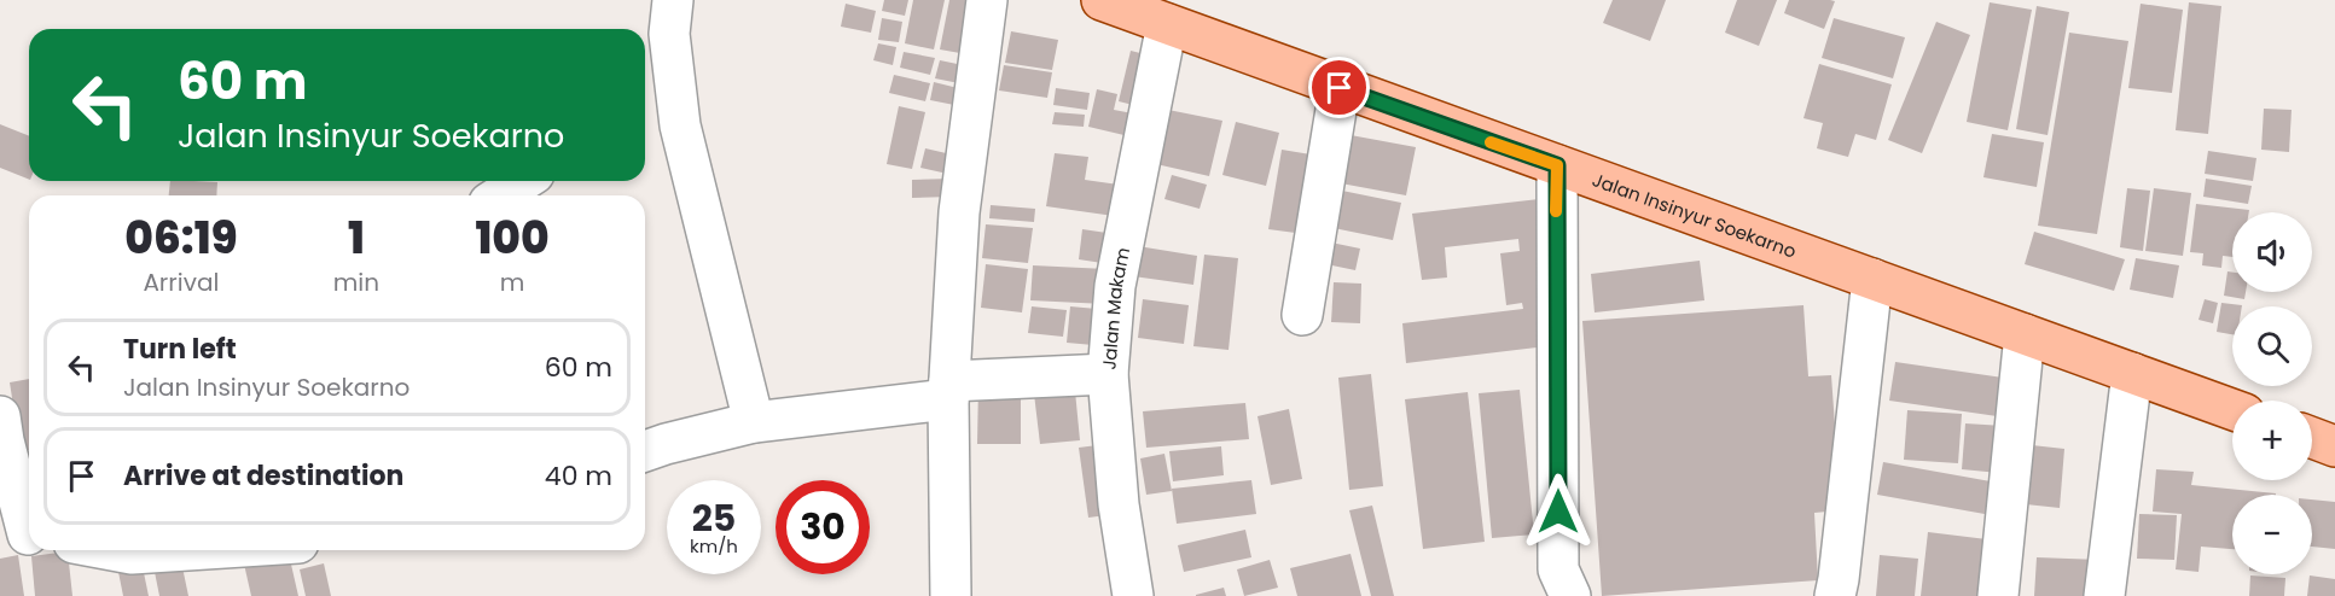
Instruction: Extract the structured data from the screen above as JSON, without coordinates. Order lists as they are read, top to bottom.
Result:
{
  "streets": {
    "main road": ["Jalan Insinyur Soekarno"],
    "street": ["Jalan Makam"]
  },
  "crossings": [
    ["Jalan Insinyur Soekarno", "Jalan Makam"]
  ],
  "page": {
    "turn": ["60 m", "Jalan Insinyur Soekarno"],
    "eta": [
      "06:19",
      "Arrival",
      "1",
      "min",
      "100",
      "m"
    ],
    "map_buttons": ["+", "−"],
    "list": [
      {
        "name": "Turn left",
        "note": "Jalan Insinyur Soekarno",
        "value": "60 m"
      },
      {
        "name": "Arrive at destination",
        "value": "40 m"
      }
    ],
    "speed": "25 km/h",
    "limit": "30"
  }
}
